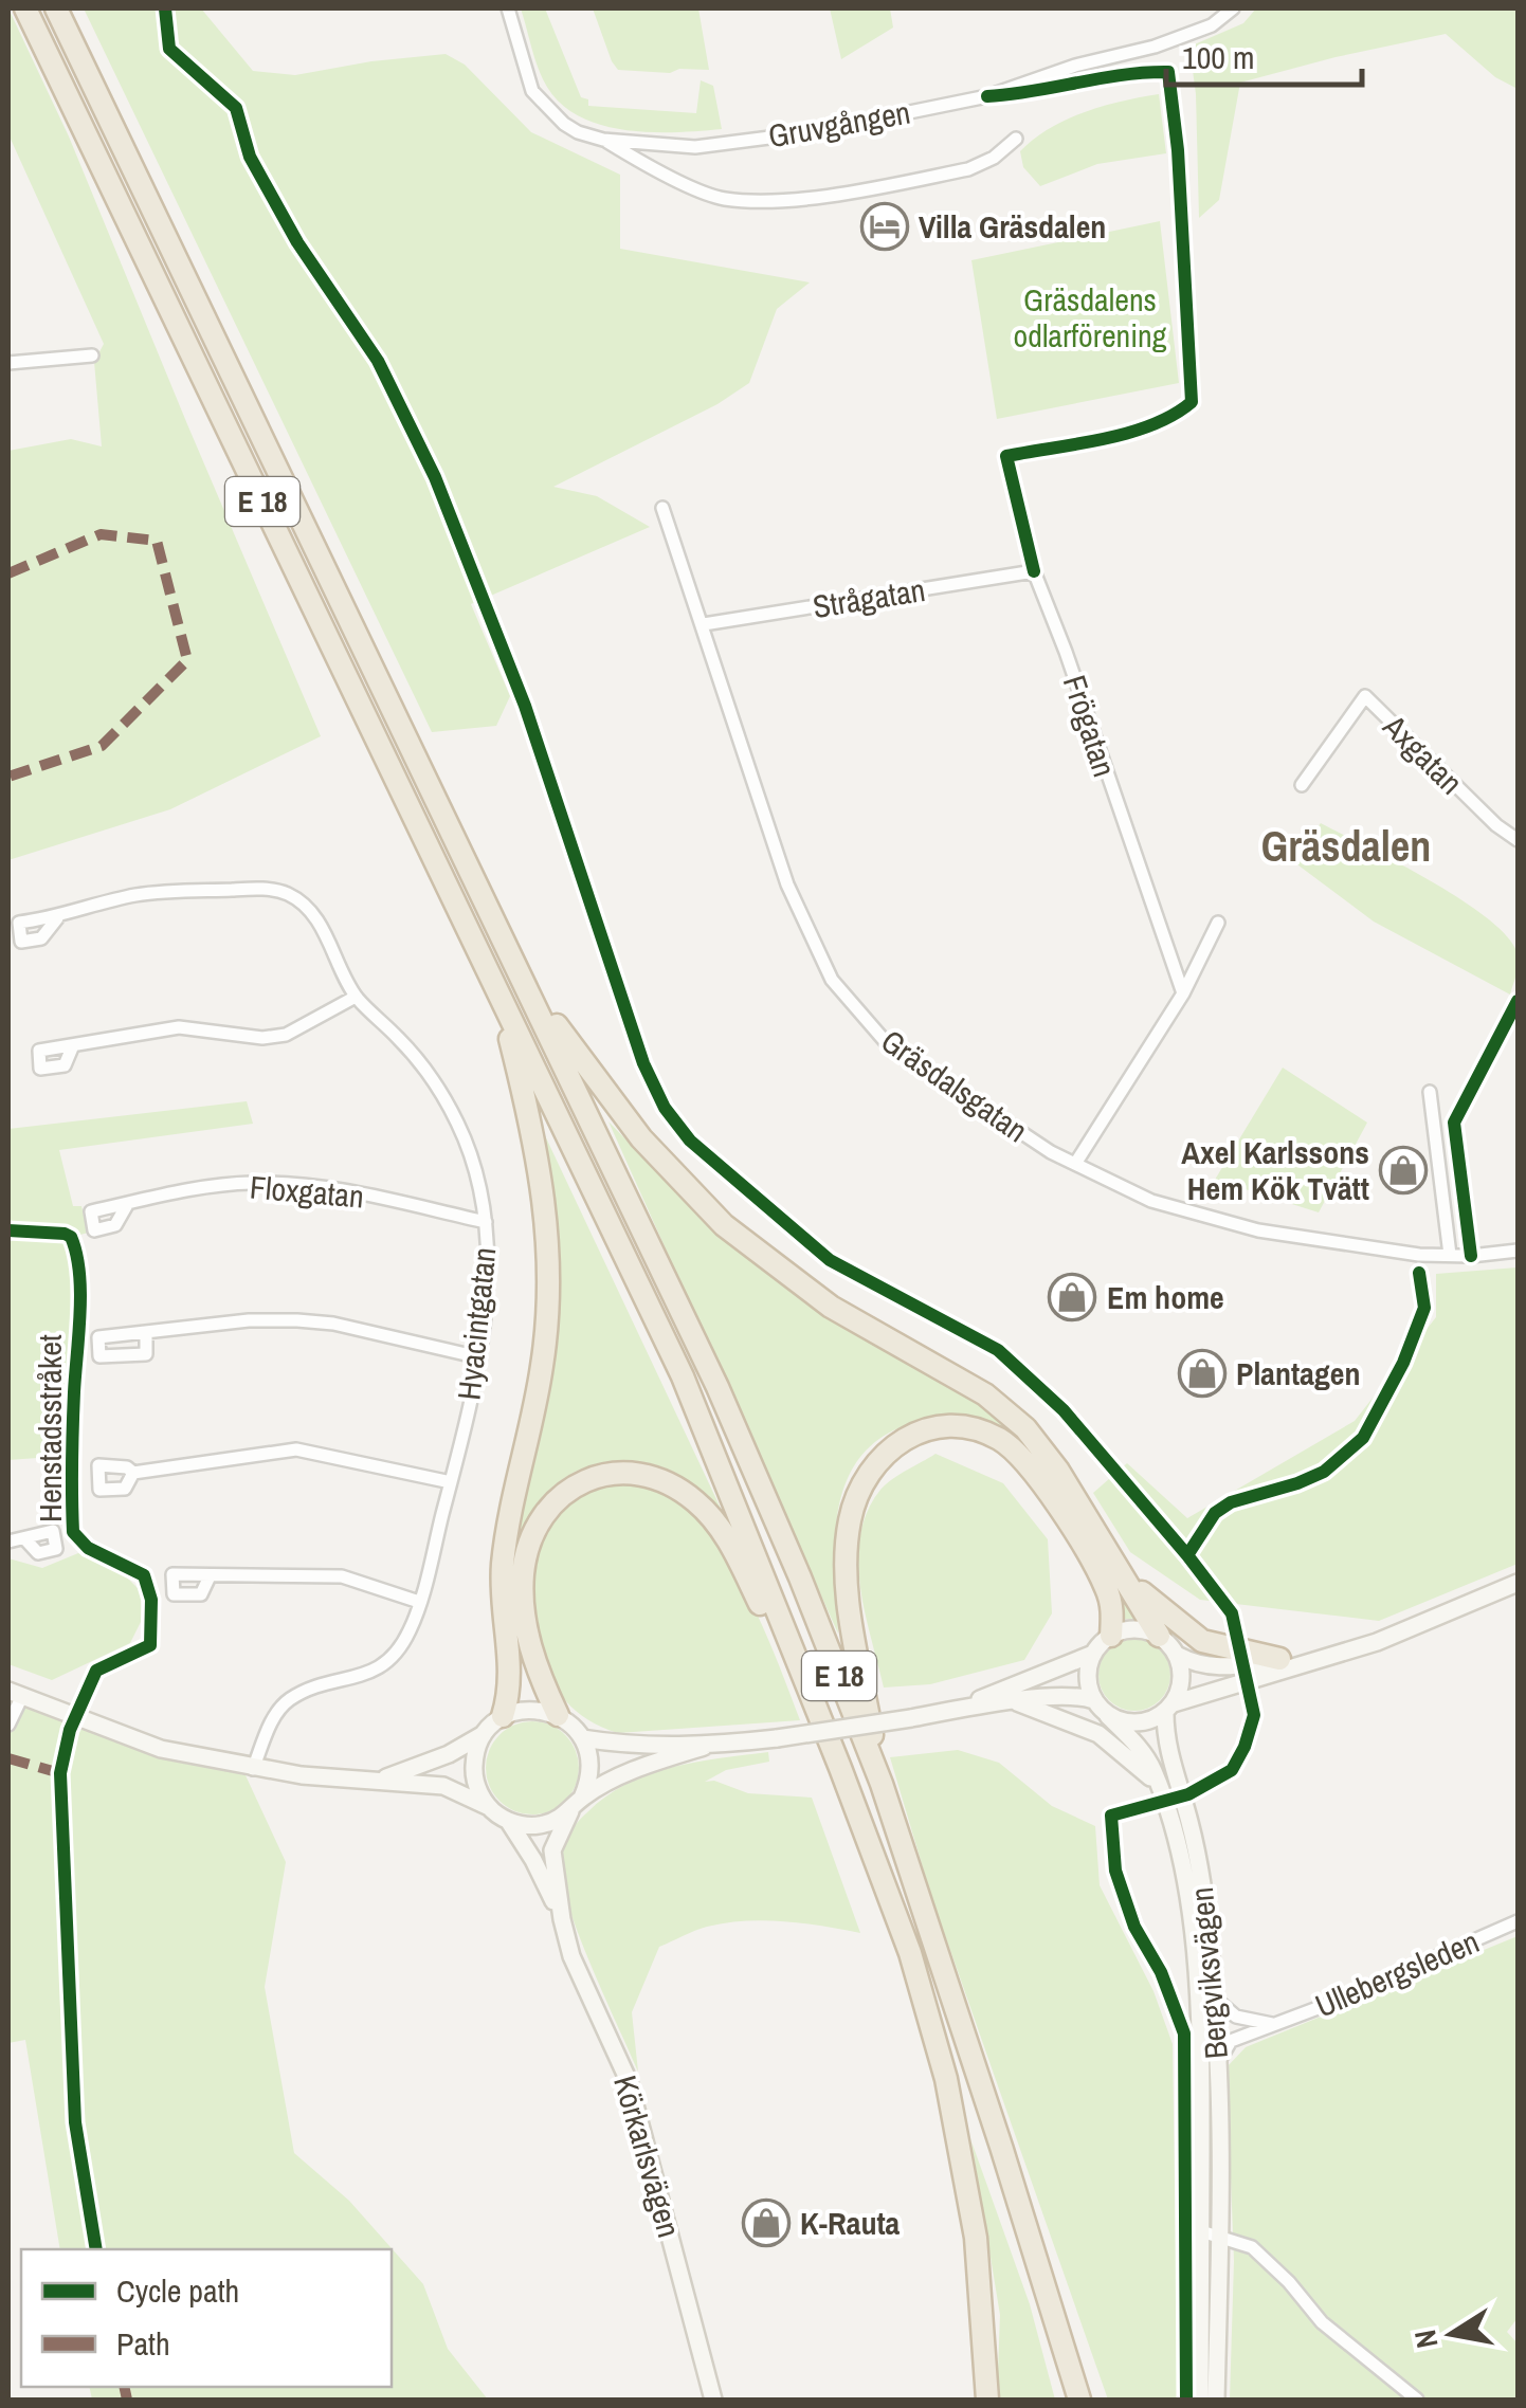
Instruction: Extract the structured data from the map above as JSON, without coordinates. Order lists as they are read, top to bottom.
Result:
{
  "streets": {
    "highway": ["E 18"],
    "street": [
      "Gruvgången",
      "Strågatan",
      "Frögatan",
      "Axgatan",
      "Gräsdalsgatan",
      "Floxgatan",
      "Hyacintgatan",
      "Bergviksvägen",
      "Ullebergsleden",
      "Körkarlsvägen"
    ],
    "cycle path": ["Henstadsstråket"]
  },
  "crossings": [
    ["Gruvgången", "Frögatan"],
    ["Strågatan", "Frögatan"],
    ["Strågatan", "Gräsdalsgatan"],
    ["Floxgatan", "Hyacintgatan"],
    ["Bergviksvägen", "Ullebergsleden"]
  ],
  "districts": ["Gräsdalen"],
  "parks": ["Gräsdalens odlarförening"],
  "places": {
    "hotel": ["Villa Gräsdalen"],
    "shop": [
      "Axel Karlssons Hem Kök Tvätt",
      "Em home",
      "Plantagen",
      "K-Rauta"
    ]
  },
  "legend": ["Cycle path", "Path"],
  "scale_bar": "100 m",
  "north": "left"
}
